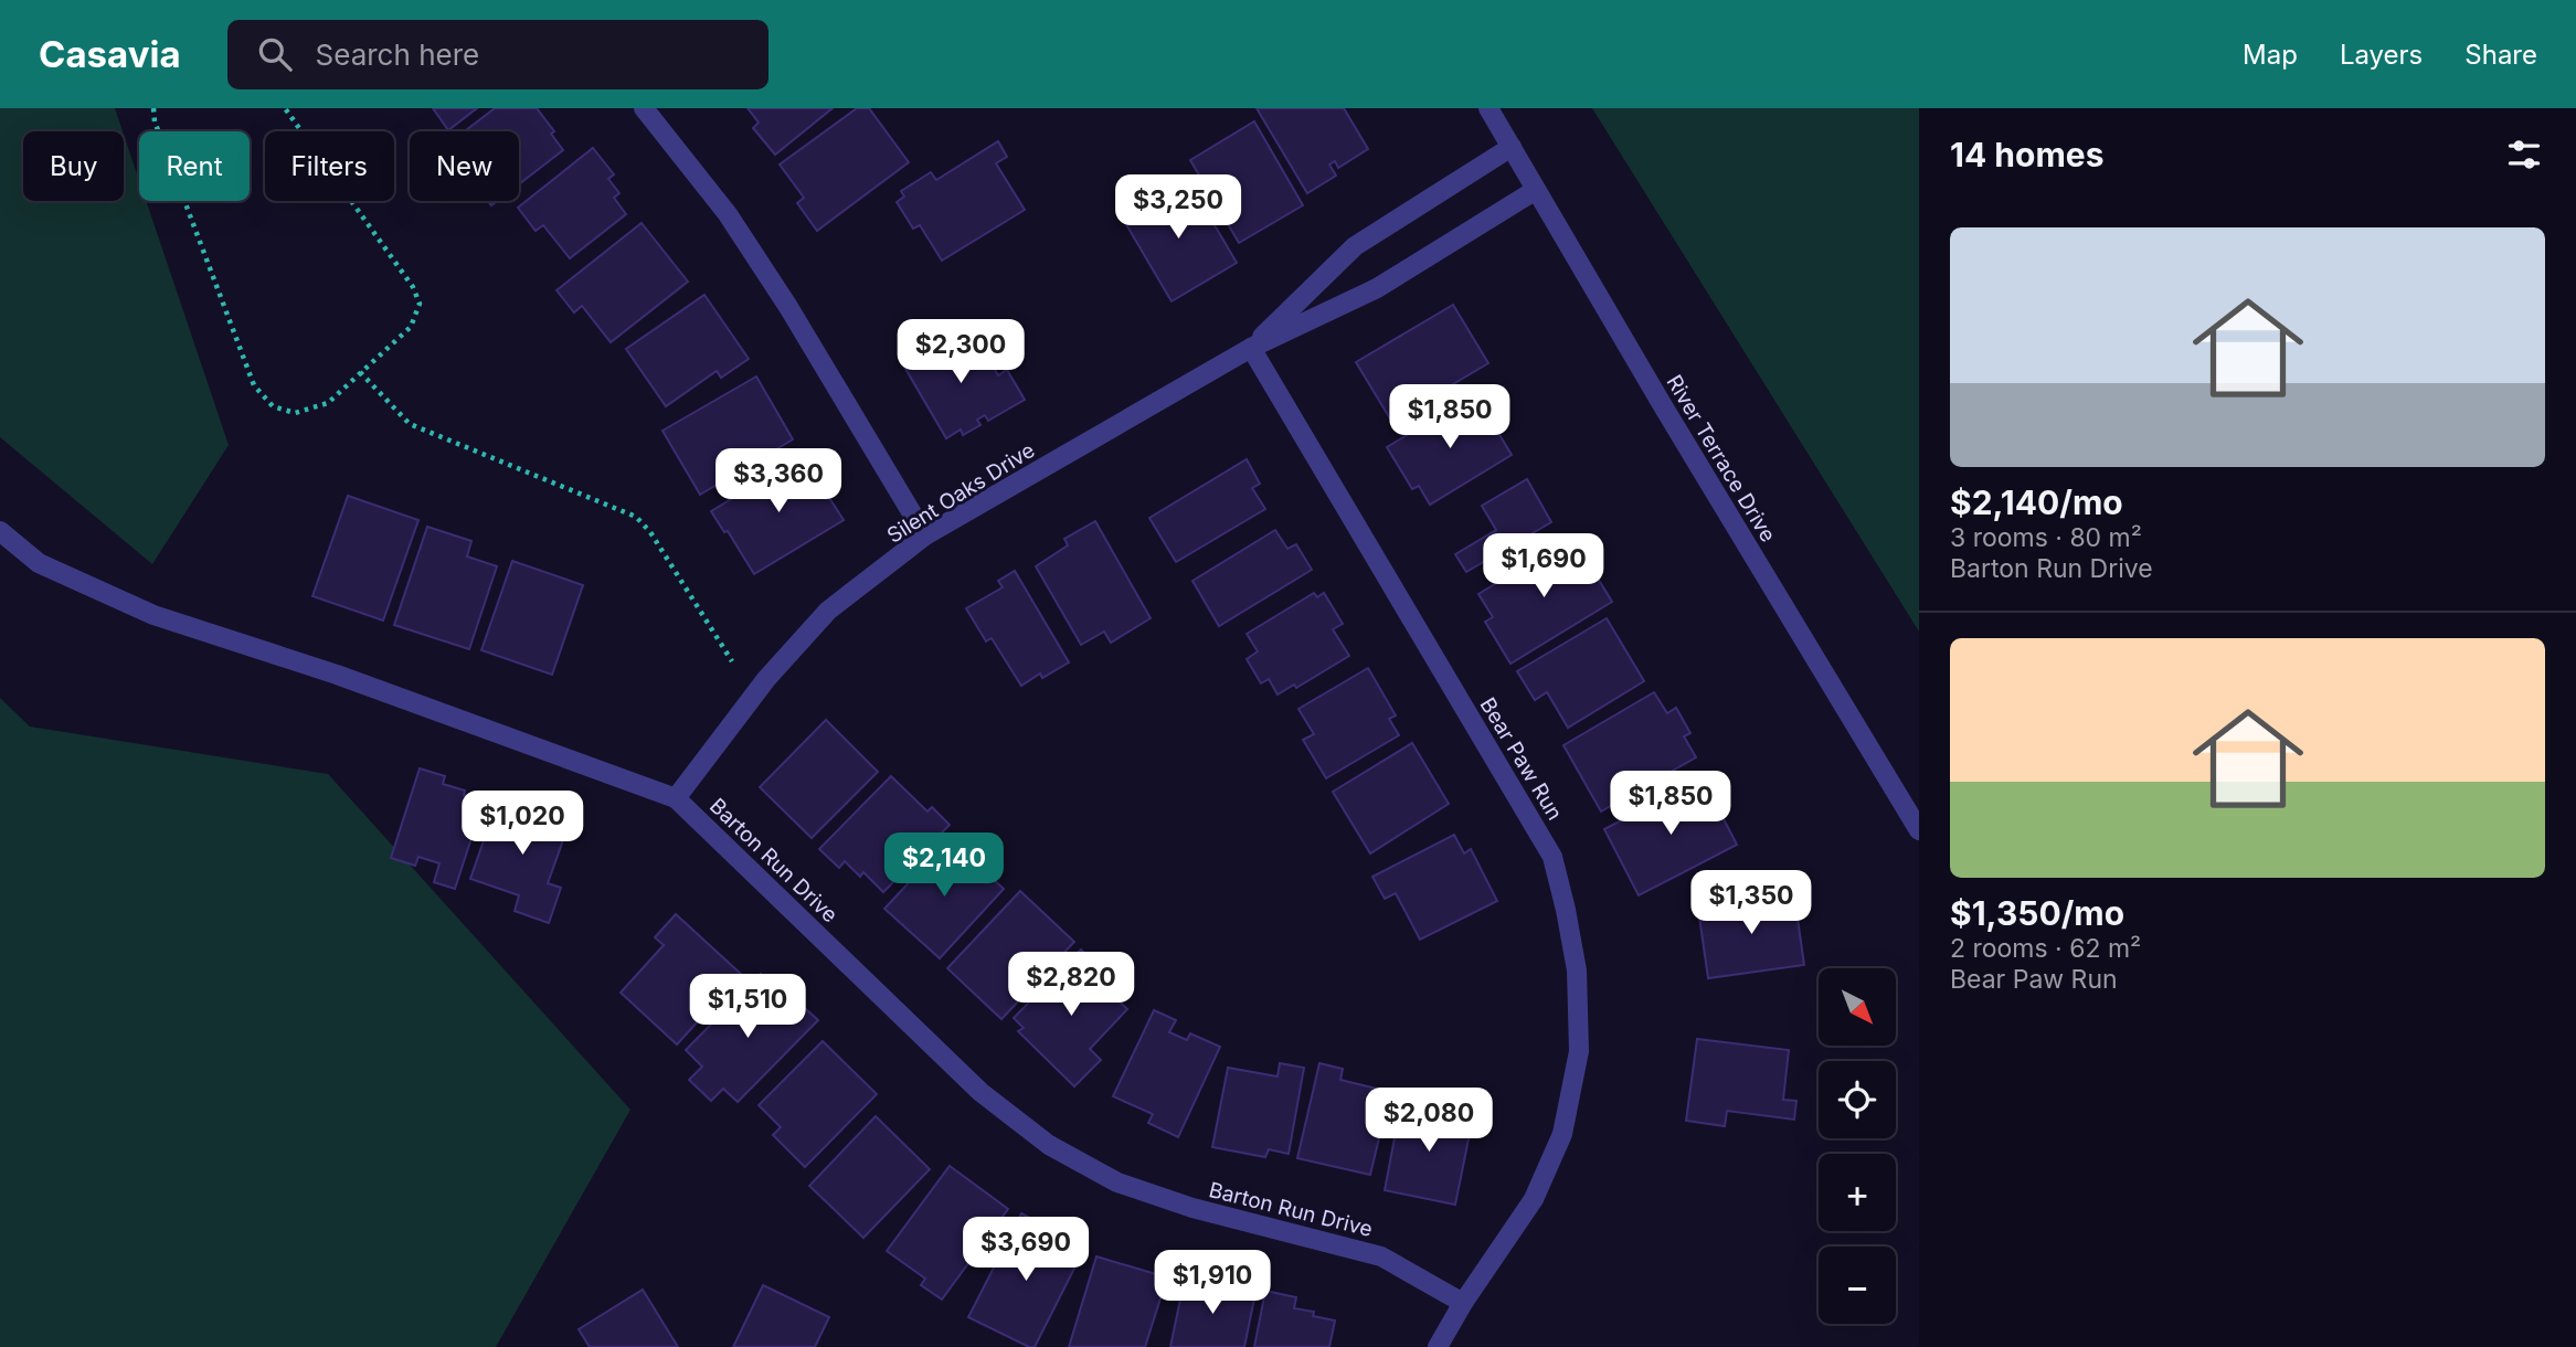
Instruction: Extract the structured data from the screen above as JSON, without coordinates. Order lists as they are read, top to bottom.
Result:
{
  "streets": {
    "street": [
      "River Terrace Drive",
      "Silent Oaks Drive",
      "Bear Paw Run",
      "Barton Run Drive"
    ]
  },
  "crossings": [
    ["River Terrace Drive", "Silent Oaks Drive"],
    ["Silent Oaks Drive", "Bear Paw Run"],
    ["Silent Oaks Drive", "Barton Run Drive"],
    ["Bear Paw Run", "Barton Run Drive"]
  ],
  "north": "bottom right",
  "page": {
    "header": "Casavia",
    "search": "Search here",
    "nav": ["Map", "Layers", "Share"],
    "heading": "14 homes",
    "chip": [
      "Buy",
      "Rent",
      "Filters",
      "New"
    ],
    "price": [
      "$3,250",
      "$2,300",
      "$1,850",
      "$3,360",
      "$1,690",
      "$1,850",
      "$1,020",
      "$2,140",
      "$1,350",
      "$2,820",
      "$1,510",
      "$2,080",
      "$3,690",
      "$1,910"
    ],
    "list": [
      {
        "name": "$2,140/mo",
        "note": "3 rooms · 80 m² · Barton Run Drive"
      },
      {
        "name": "$1,350/mo",
        "note": "2 rooms · 62 m² · Bear Paw Run"
      }
    ],
    "map_buttons": ["+", "−"]
  }
}
